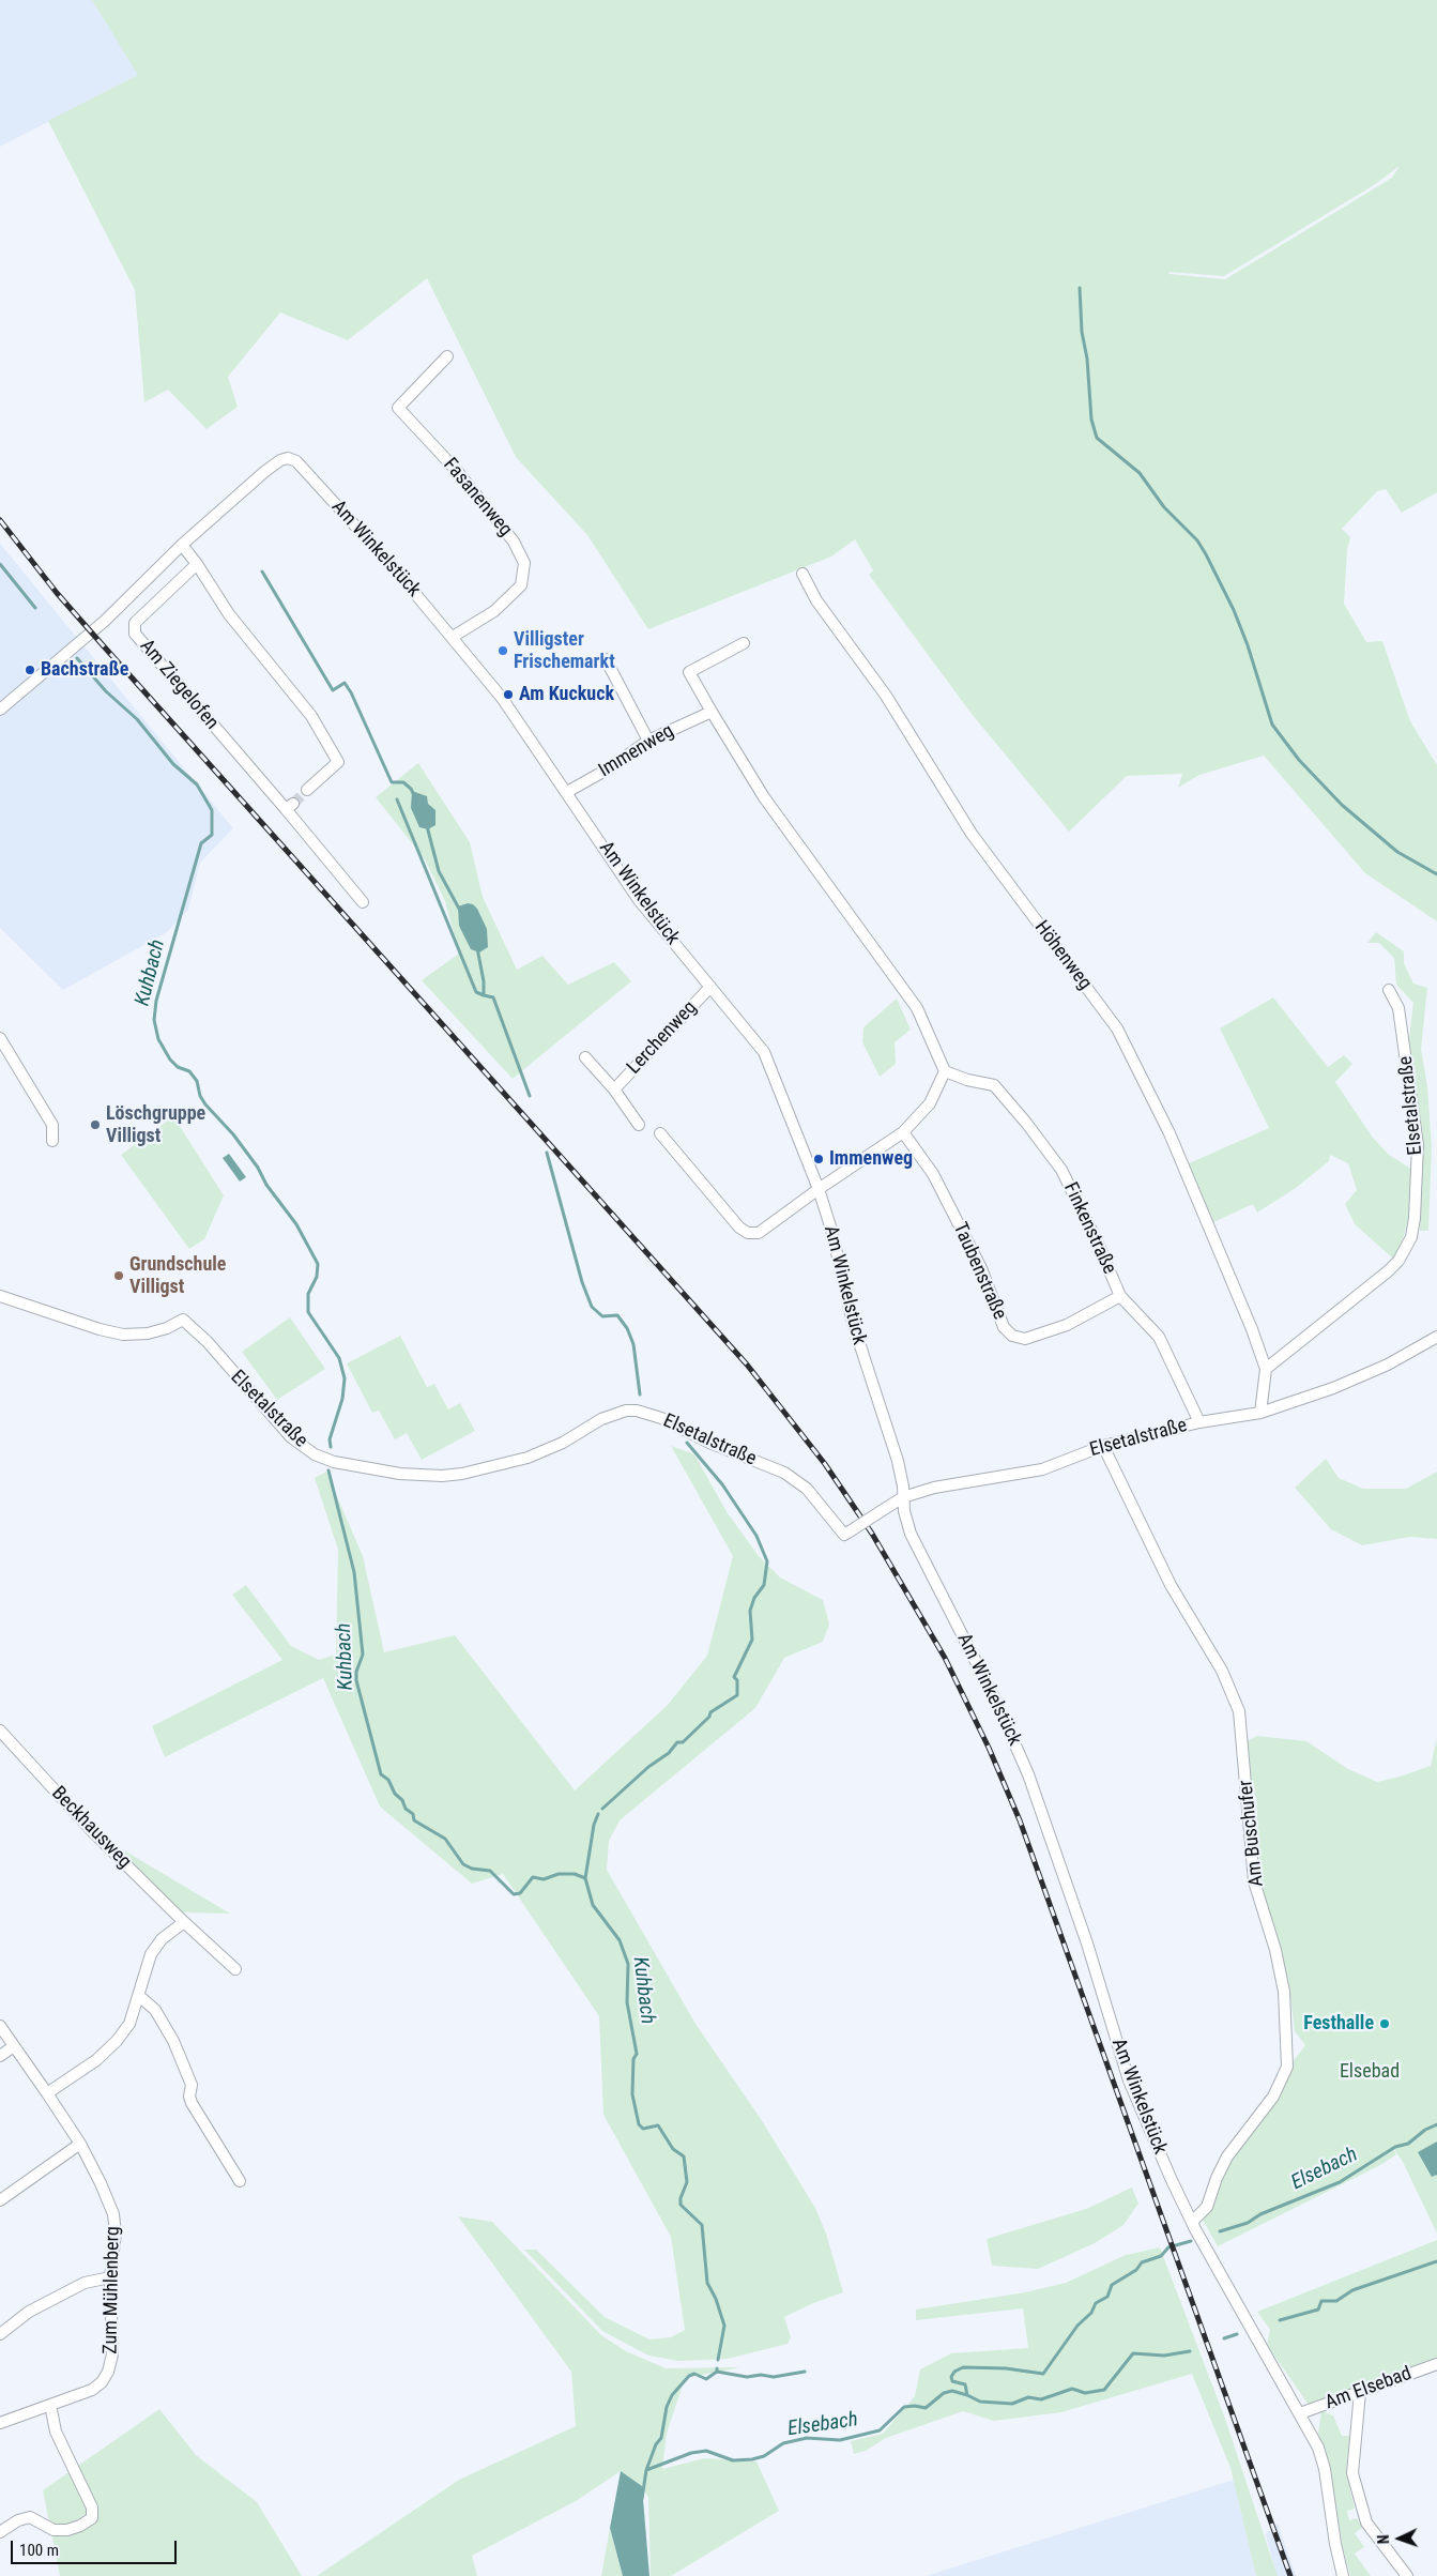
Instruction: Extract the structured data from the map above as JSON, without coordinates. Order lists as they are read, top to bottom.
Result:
{
  "streets": {
    "street": [
      "Fasanenweg",
      "Am Winkelstück",
      "Am Ziegelofen",
      "Immenweg",
      "Höhenweg",
      "Lerchenweg",
      "Elsetalstraße",
      "Finkenstraße",
      "Taubenstraße",
      "Beckhausweg",
      "Am Buschufer",
      "Zum Mühlenberg",
      "Am Elsebad"
    ]
  },
  "crossings": [
    ["Fasanenweg", "Am Winkelstück"],
    ["Am Winkelstück", "Immenweg"],
    ["Am Winkelstück", "Lerchenweg"],
    ["Am Winkelstück", "Elsetalstraße"],
    ["Am Winkelstück", "Am Buschufer"],
    ["Am Winkelstück", "Am Elsebad"],
    ["Höhenweg", "Elsetalstraße"],
    ["Elsetalstraße", "Finkenstraße"],
    ["Elsetalstraße", "Am Buschufer"],
    ["Finkenstraße", "Taubenstraße"]
  ],
  "water": ["Kuhbach", "Elsebach"],
  "parks": ["Elsebad"],
  "places": [
    "Villigster Frischemarkt",
    "Bachstraße",
    "Am Kuckuck",
    "Löschgruppe Villigst",
    "Immenweg",
    "Grundschule Villigst",
    "Festhalle"
  ],
  "scale_bar": "100 m",
  "north": "left"
}
